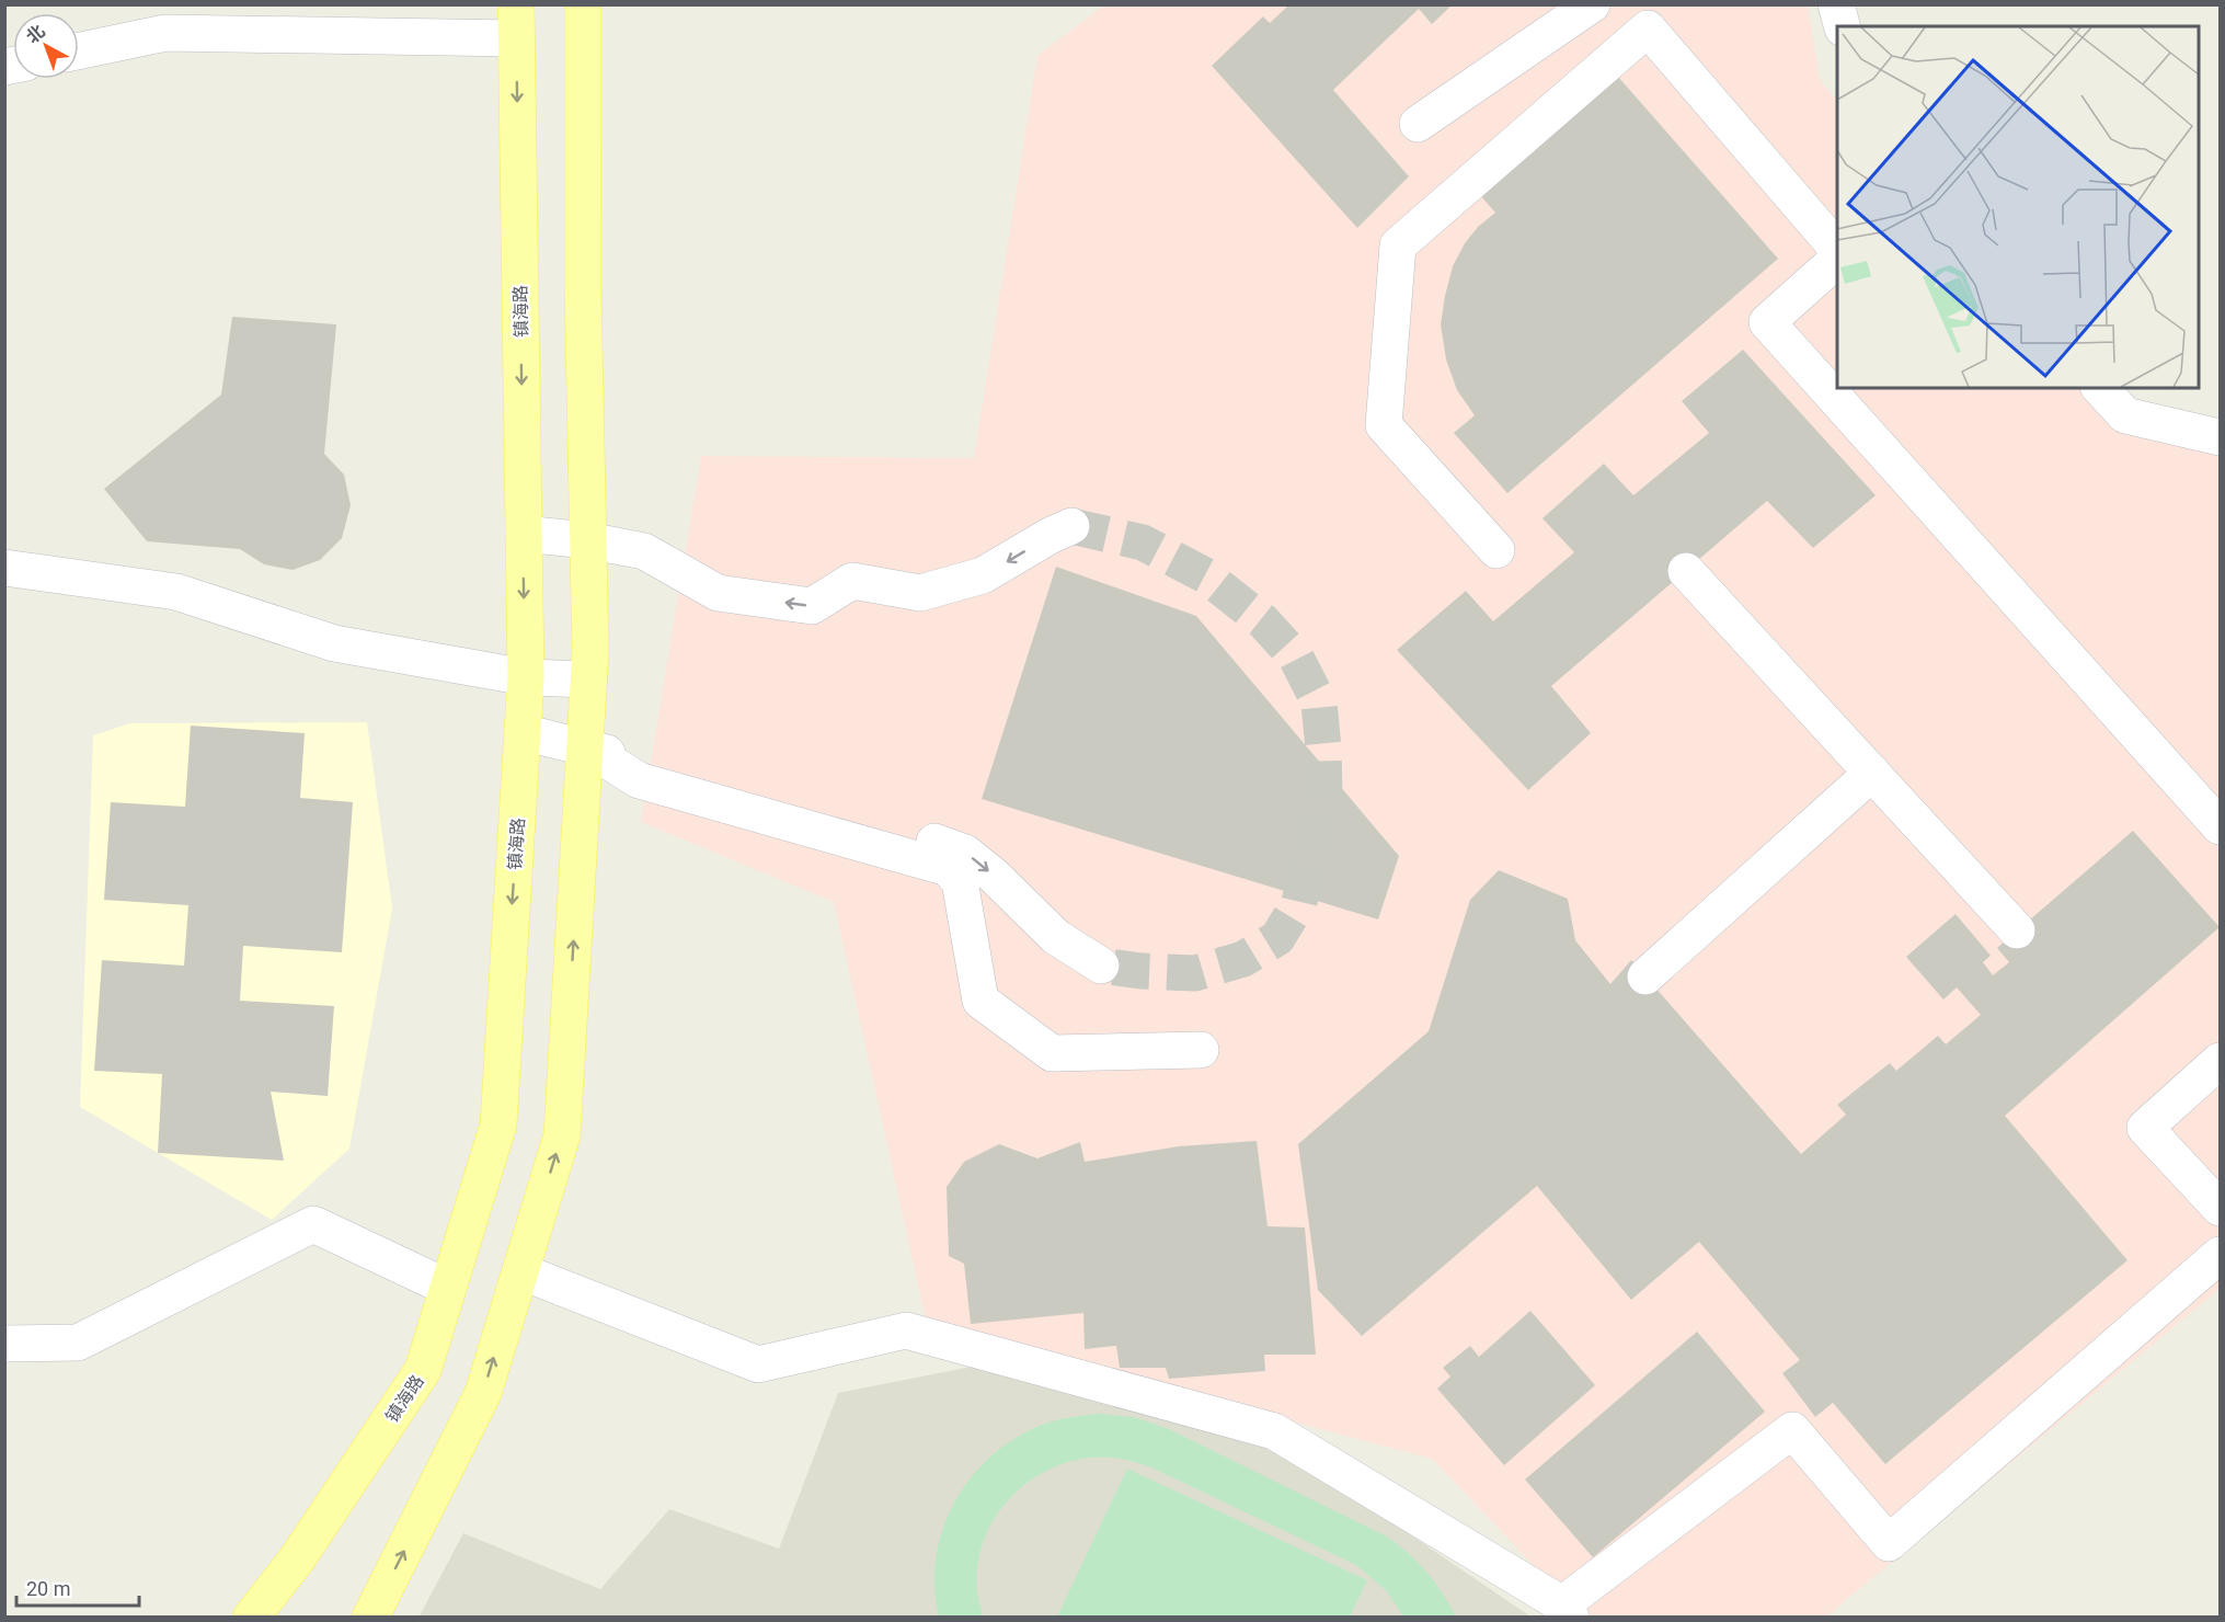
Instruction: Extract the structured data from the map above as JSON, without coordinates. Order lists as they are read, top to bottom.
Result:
{
  "streets": {
    "main road": ["镇海路"]
  },
  "scale_bar": "20 m",
  "north": "top left"
}
